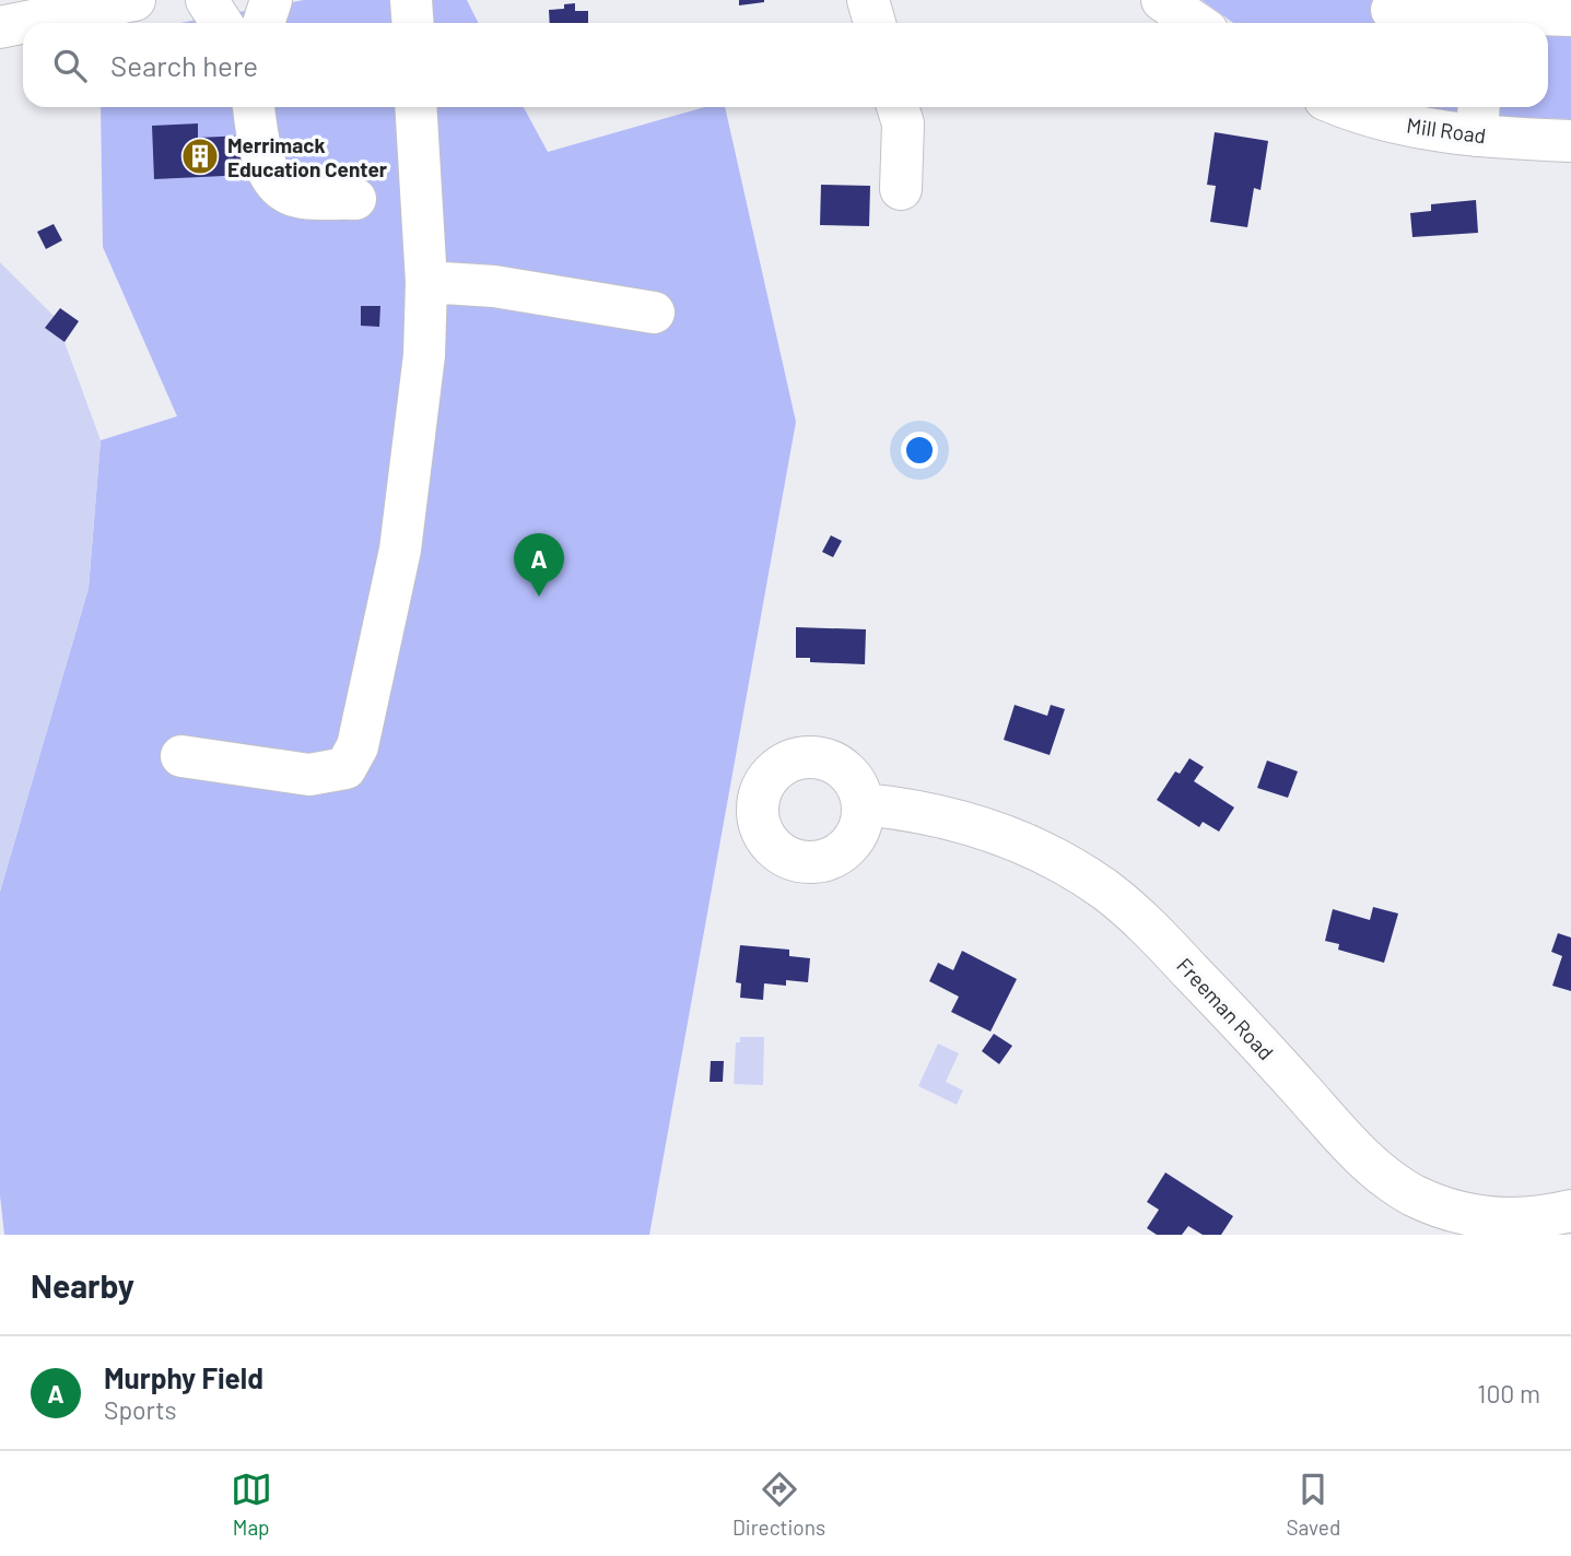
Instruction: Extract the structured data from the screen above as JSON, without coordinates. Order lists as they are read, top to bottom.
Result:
{
  "streets": {
    "street": ["Mill Road", "Freeman Road"]
  },
  "places": {
    "building": ["Merrimack Education Center"]
  },
  "page": {
    "search": "Search here",
    "pins": "A",
    "heading": "Nearby",
    "list": [
      {
        "mark": "A",
        "name": "Murphy Field",
        "note": "Sports",
        "value": "100 m"
      }
    ],
    "nav": ["Map", "Directions", "Saved"]
  }
}
